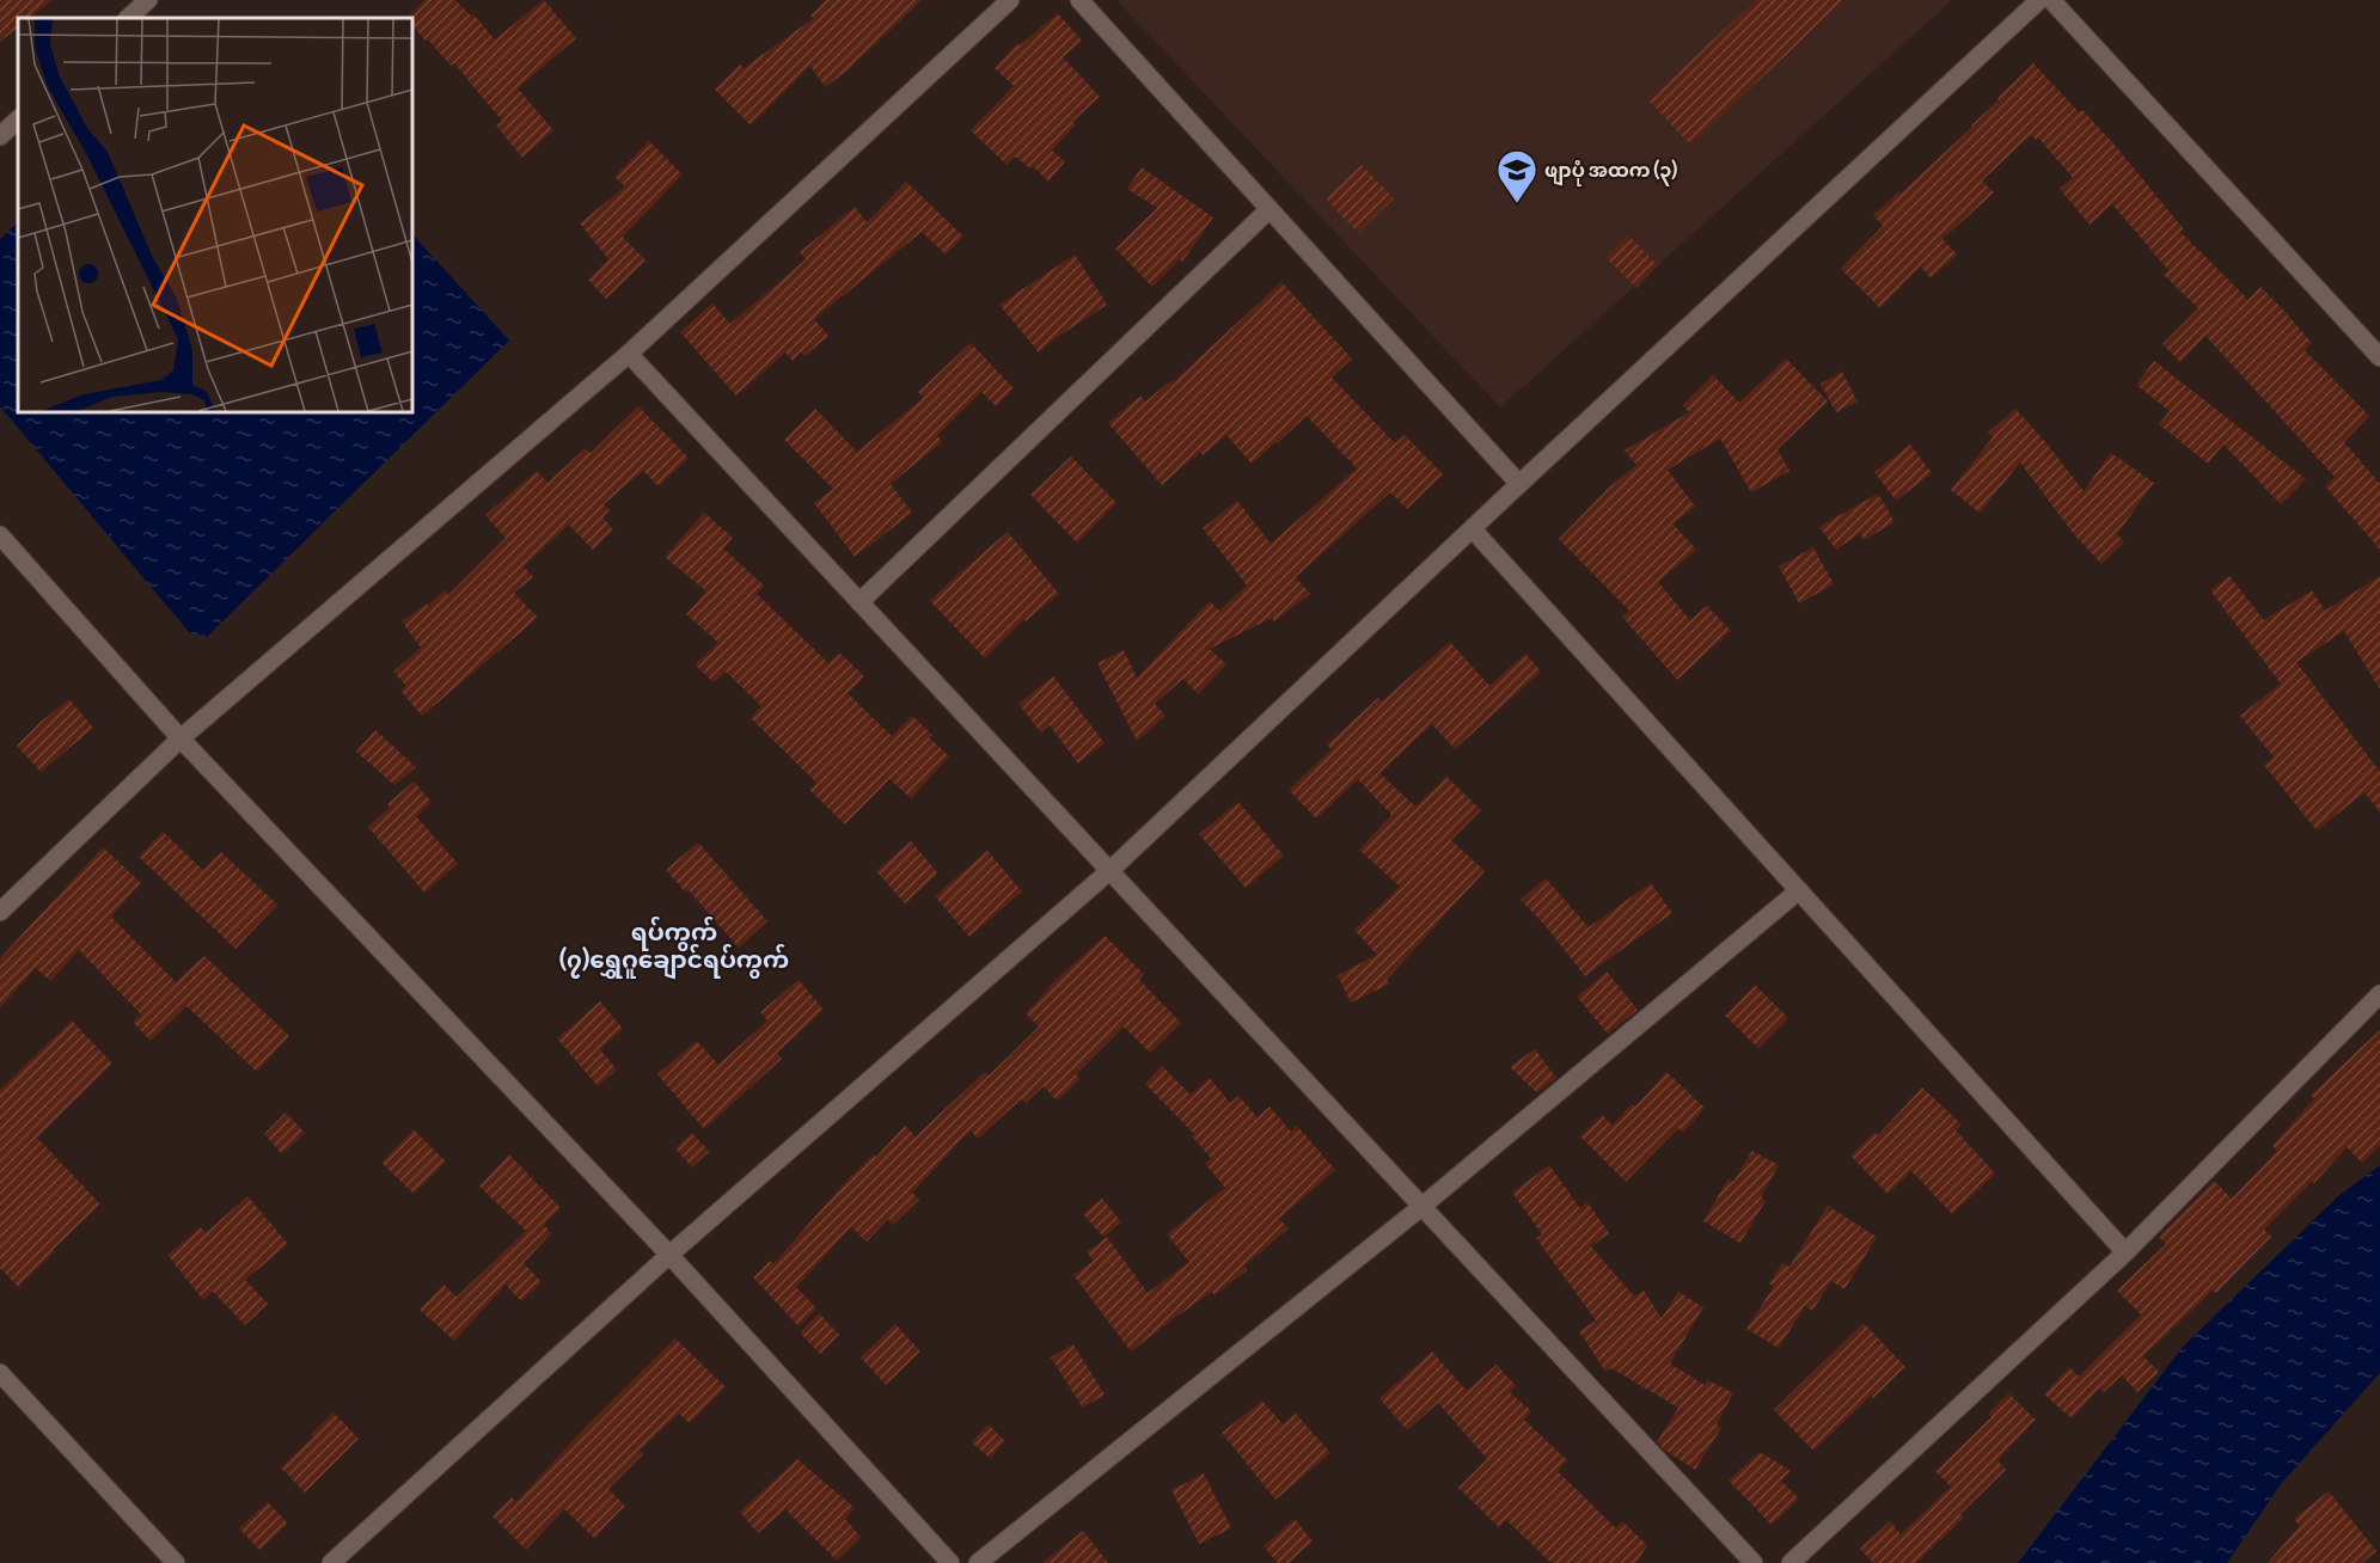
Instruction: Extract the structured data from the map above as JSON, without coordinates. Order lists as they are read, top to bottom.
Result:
{
  "districts": ["ရပ်ကွက် (၇)ရွှေဂူချောင်ရပ်ကွက်"],
  "places": {
    "school or university": ["ဖျာပုံ အထက (၃)"]
  }
}
